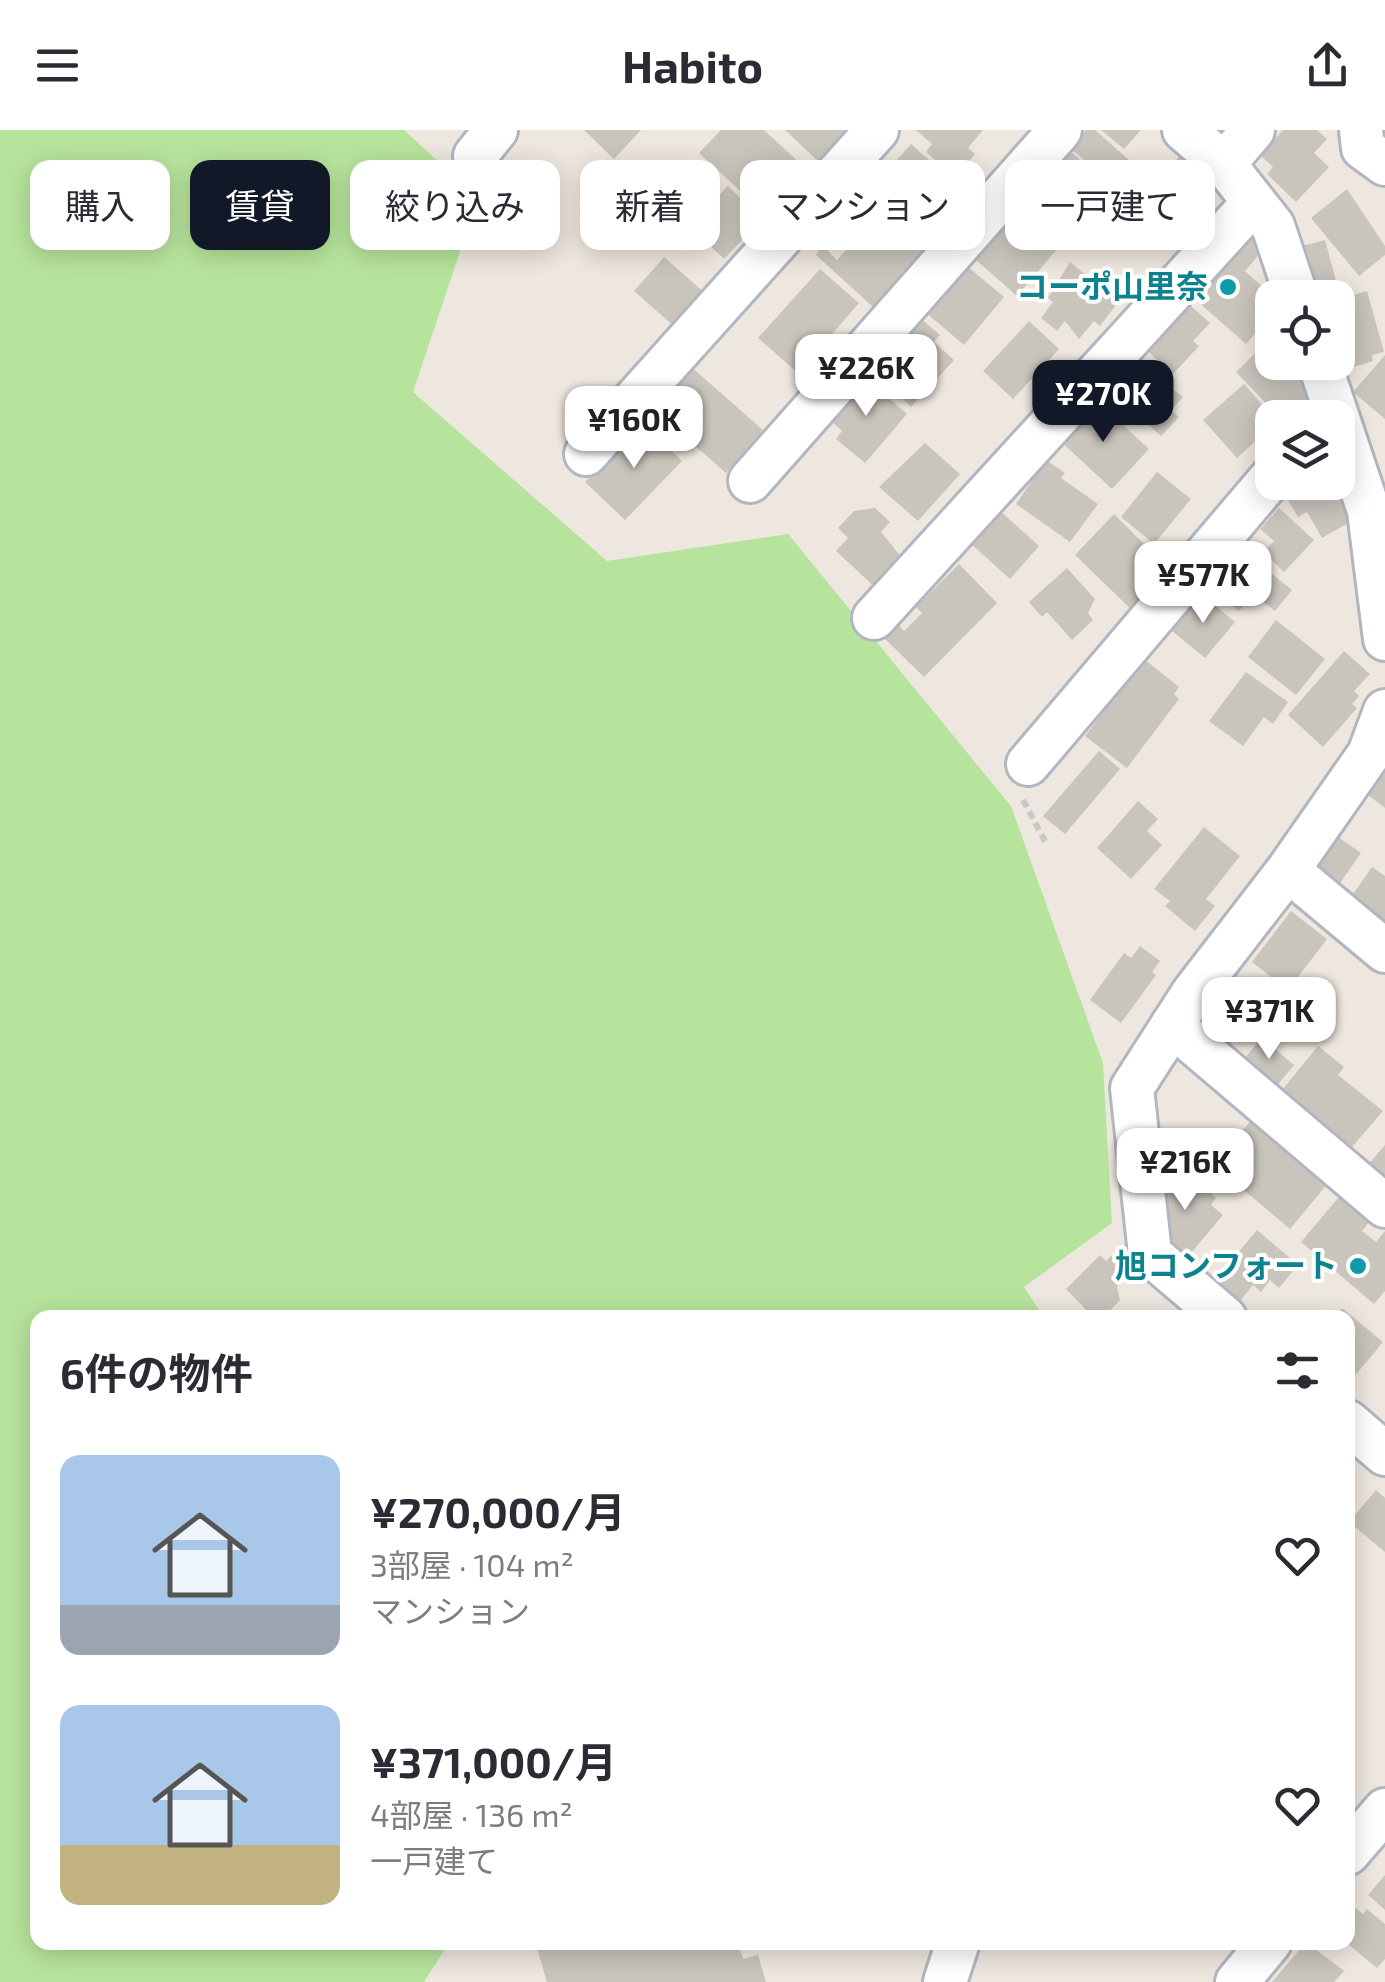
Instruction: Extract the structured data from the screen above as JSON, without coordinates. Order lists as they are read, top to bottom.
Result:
{
  "places": ["コーポ山里奈", "旭コンフォート"],
  "page": {
    "header": "Habito",
    "chip": [
      "購入",
      "賃貸",
      "絞り込み",
      "新着",
      "マンション",
      "一戸建て"
    ],
    "price": [
      "¥226K",
      "¥270K",
      "¥160K",
      "¥577K",
      "¥371K",
      "¥216K"
    ],
    "heading": "6件の物件",
    "list": [
      {
        "name": "¥270,000/月",
        "note": "3部屋 · 104 m² · マンション"
      },
      {
        "name": "¥371,000/月",
        "note": "4部屋 · 136 m² · 一戸建て"
      }
    ]
  }
}
